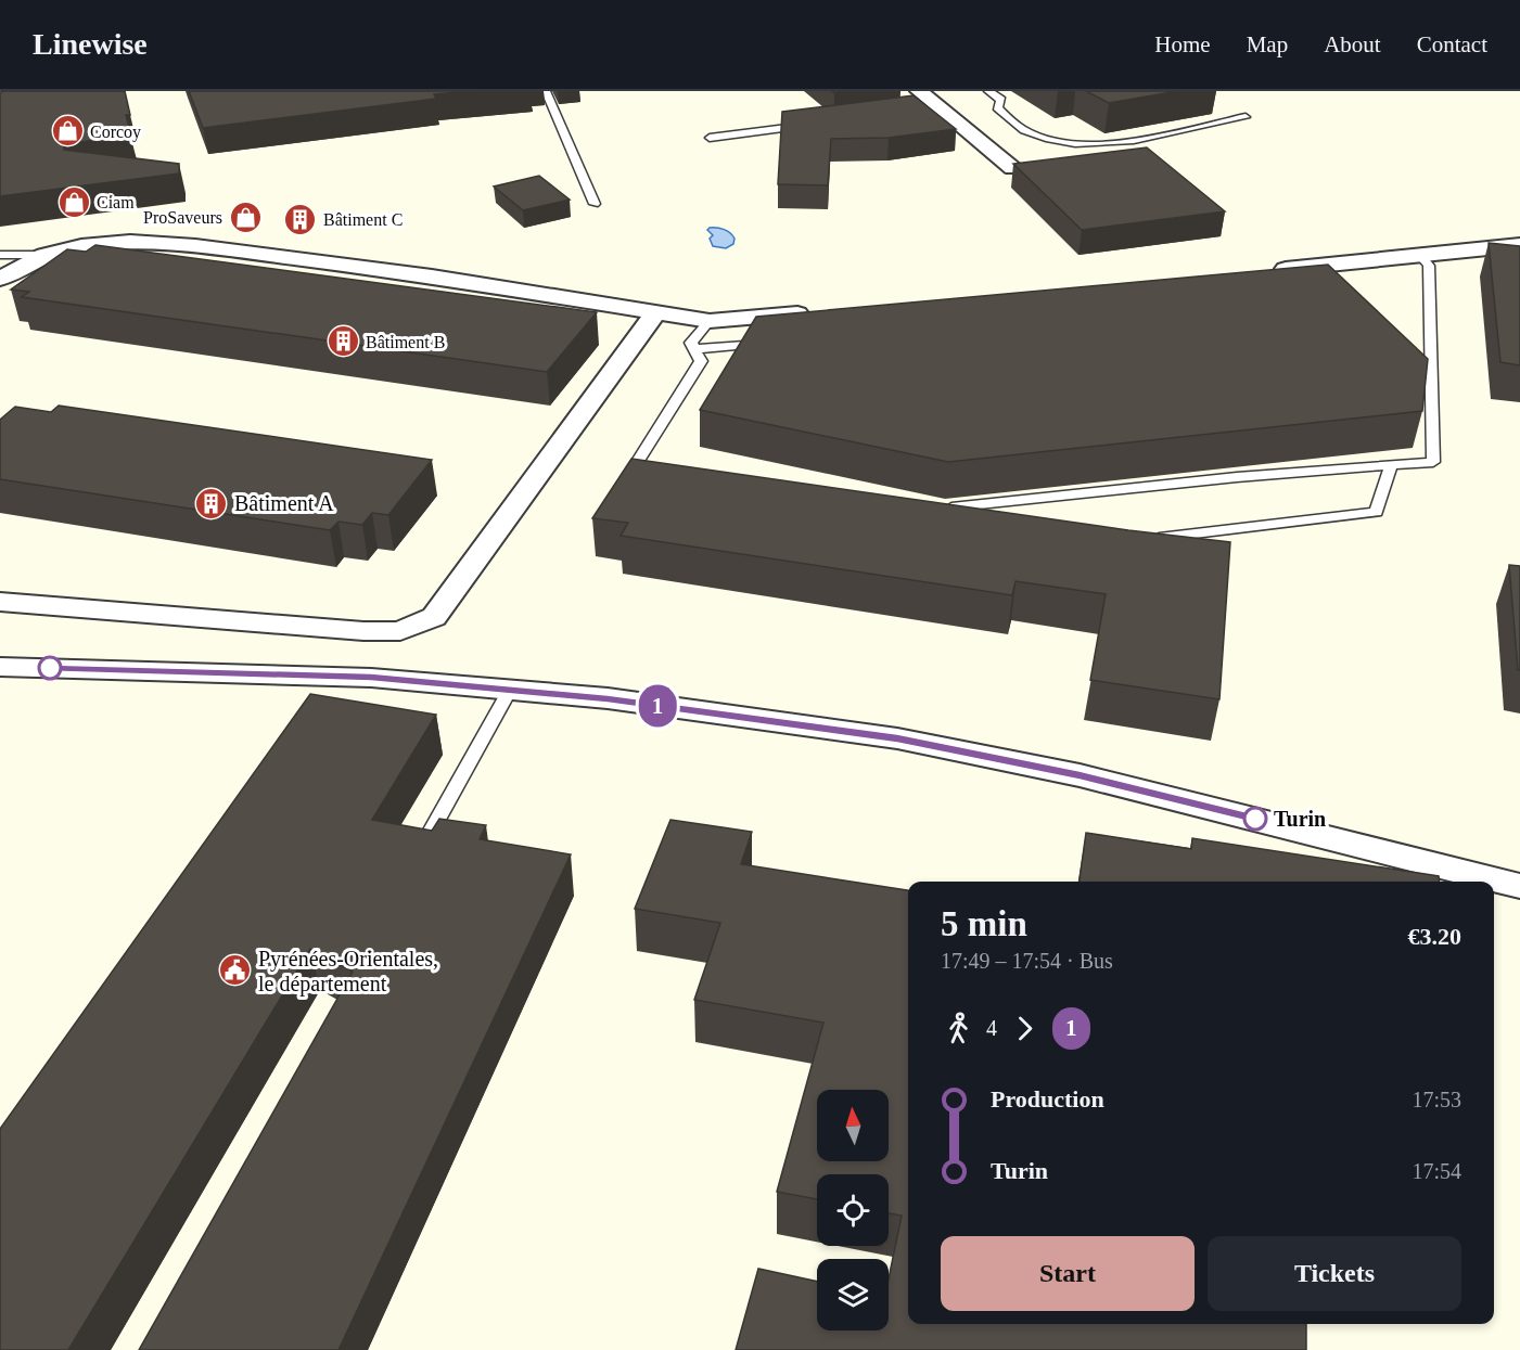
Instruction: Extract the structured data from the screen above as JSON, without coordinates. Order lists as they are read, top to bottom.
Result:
{
  "places": {
    "shop": ["Corcoy", "Ciam", "ProSaveurs"],
    "building": ["Bâtiment C", "Bâtiment B", "Bâtiment A"],
    "other": ["Turin"],
    "public building": ["Pyrénées-Orientales, le département"]
  },
  "lines": ["bus line 1"],
  "north": "top",
  "page": {
    "header": "Linewise",
    "nav": [
      "Home",
      "Map",
      "About",
      "Contact"
    ],
    "on_map": "1",
    "heading": ["5 min", "17:49 – 17:54 · Bus", "€3.20"],
    "legs": ["4", "1"],
    "list": [
      {
        "name": "Production",
        "value": "17:53"
      },
      {
        "name": "Turin",
        "value": "17:54"
      }
    ],
    "buttons": ["Start", "Tickets"]
  }
}
